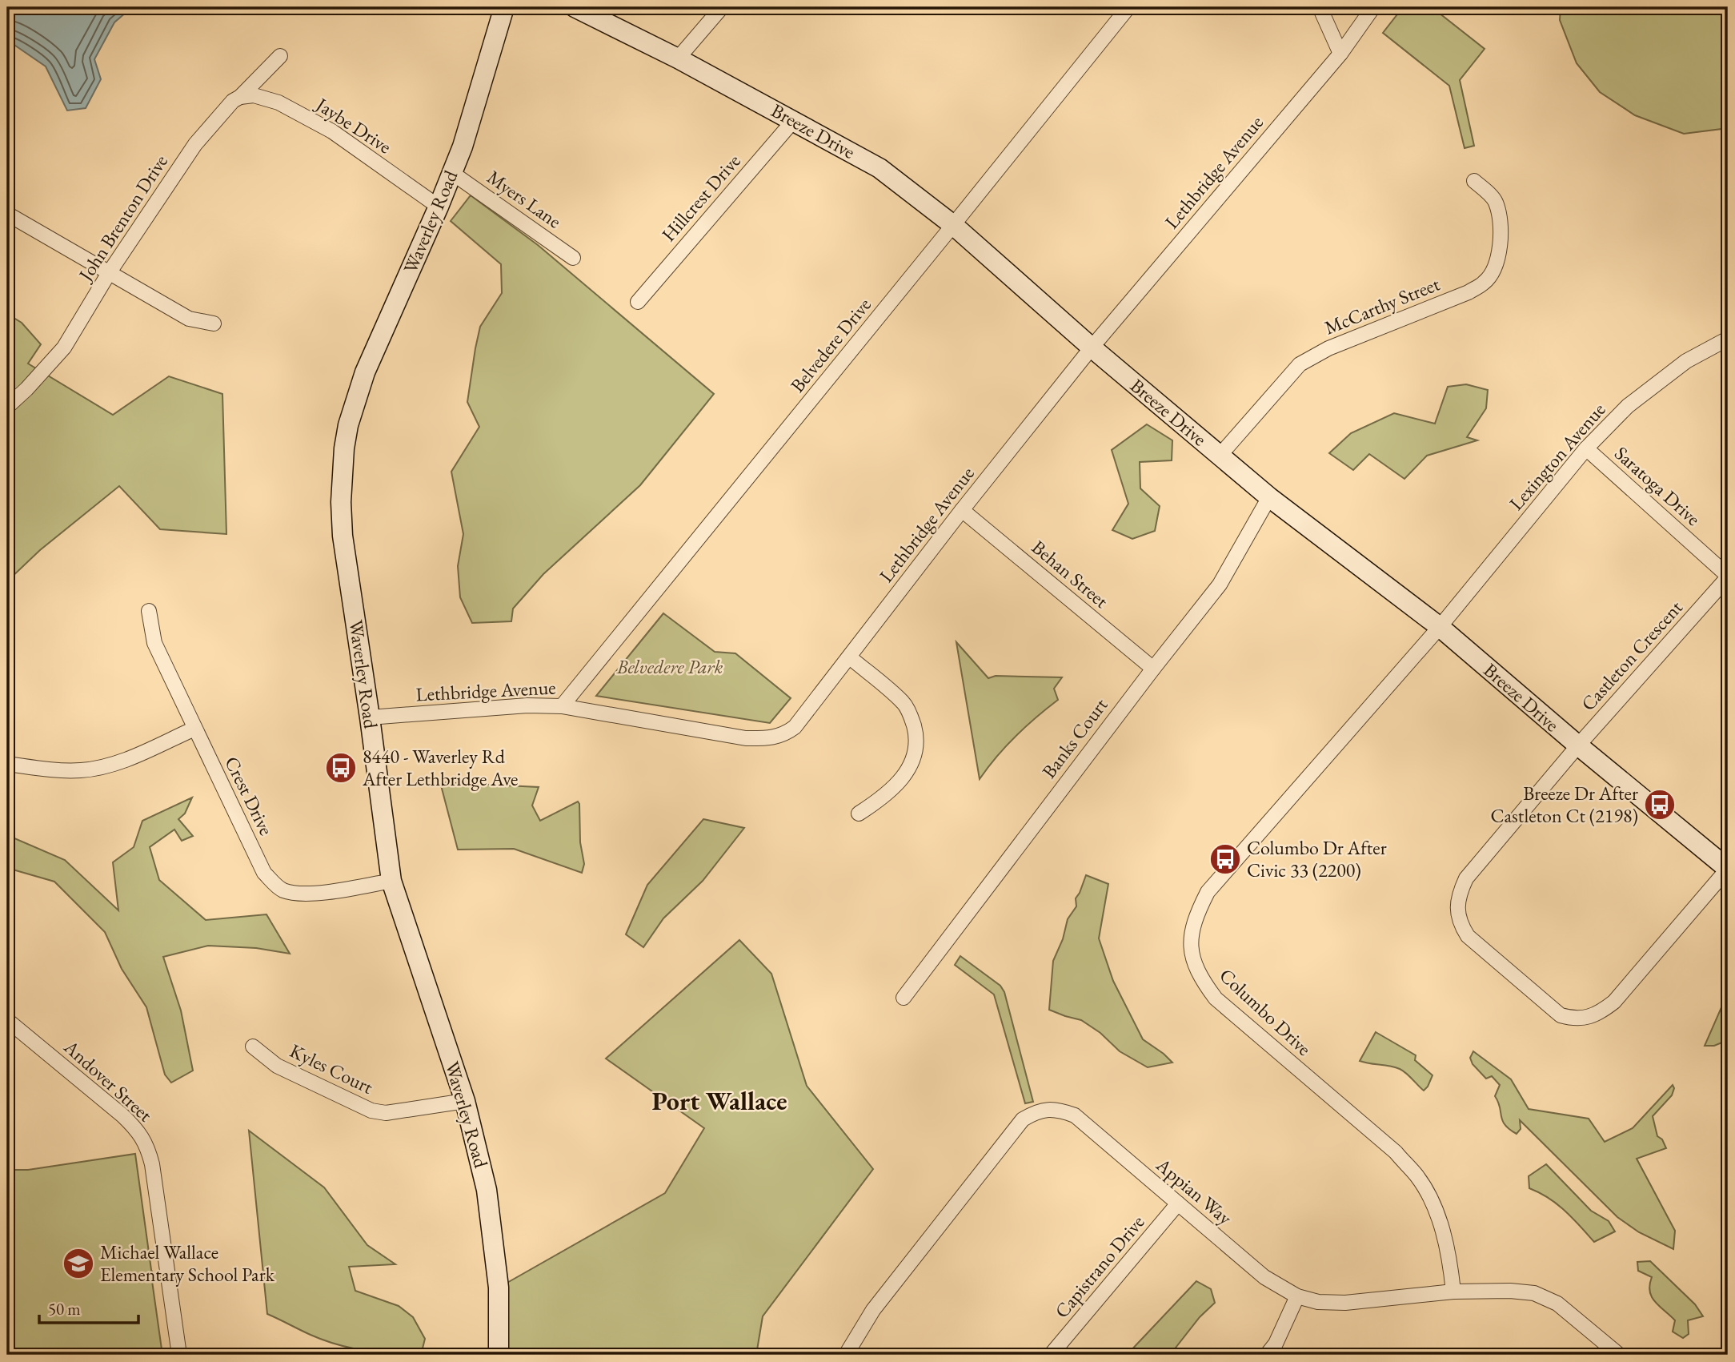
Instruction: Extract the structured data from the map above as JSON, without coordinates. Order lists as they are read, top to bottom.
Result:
{
  "streets": {
    "street": [
      "Jaybe Drive",
      "Breeze Drive",
      "Lethbridge Avenue",
      "Hillcrest Drive",
      "Myers Lane",
      "John Brenton Drive",
      "Waverley Road",
      "McCarthy Street",
      "Belvedere Drive",
      "Lexington Avenue",
      "Saratoga Drive",
      "Behan Street",
      "Castleton Crescent",
      "Banks Court",
      "Crest Drive",
      "Columbo Drive",
      "Kyles Court",
      "Andover Street",
      "Appian Way",
      "Capistrano Drive"
    ]
  },
  "crossings": [
    ["Jaybe Drive", "John Brenton Drive"],
    ["Jaybe Drive", "Waverley Road"],
    ["Breeze Drive", "Lethbridge Avenue"],
    ["Breeze Drive", "Hillcrest Drive"],
    ["Breeze Drive", "McCarthy Street"],
    ["Breeze Drive", "Belvedere Drive"],
    ["Breeze Drive", "Lexington Avenue"],
    ["Breeze Drive", "Castleton Crescent"],
    ["Breeze Drive", "Banks Court"],
    ["Breeze Drive", "Columbo Drive"],
    ["Lethbridge Avenue", "Waverley Road"],
    ["Lethbridge Avenue", "Belvedere Drive"],
    ["Lethbridge Avenue", "Behan Street"],
    ["Myers Lane", "Waverley Road"],
    ["Waverley Road", "Crest Drive"],
    ["Waverley Road", "Kyles Court"],
    ["Lexington Avenue", "Saratoga Drive"],
    ["Lexington Avenue", "Columbo Drive"],
    ["Saratoga Drive", "Castleton Crescent"],
    ["Behan Street", "Banks Court"],
    ["Columbo Drive", "Appian Way"],
    ["Appian Way", "Capistrano Drive"]
  ],
  "districts": ["Port Wallace"],
  "parks": ["Belvedere Park"],
  "places": {
    "bus stop": ["8440 - Waverley Rd After Lethbridge Ave", "Breeze Dr After Castleton Ct (2198)", "Columbo Dr After Civic 33 (2200)"],
    "school or university": ["Michael Wallace Elementary School Park"]
  },
  "scale_bar": "50 m"
}
